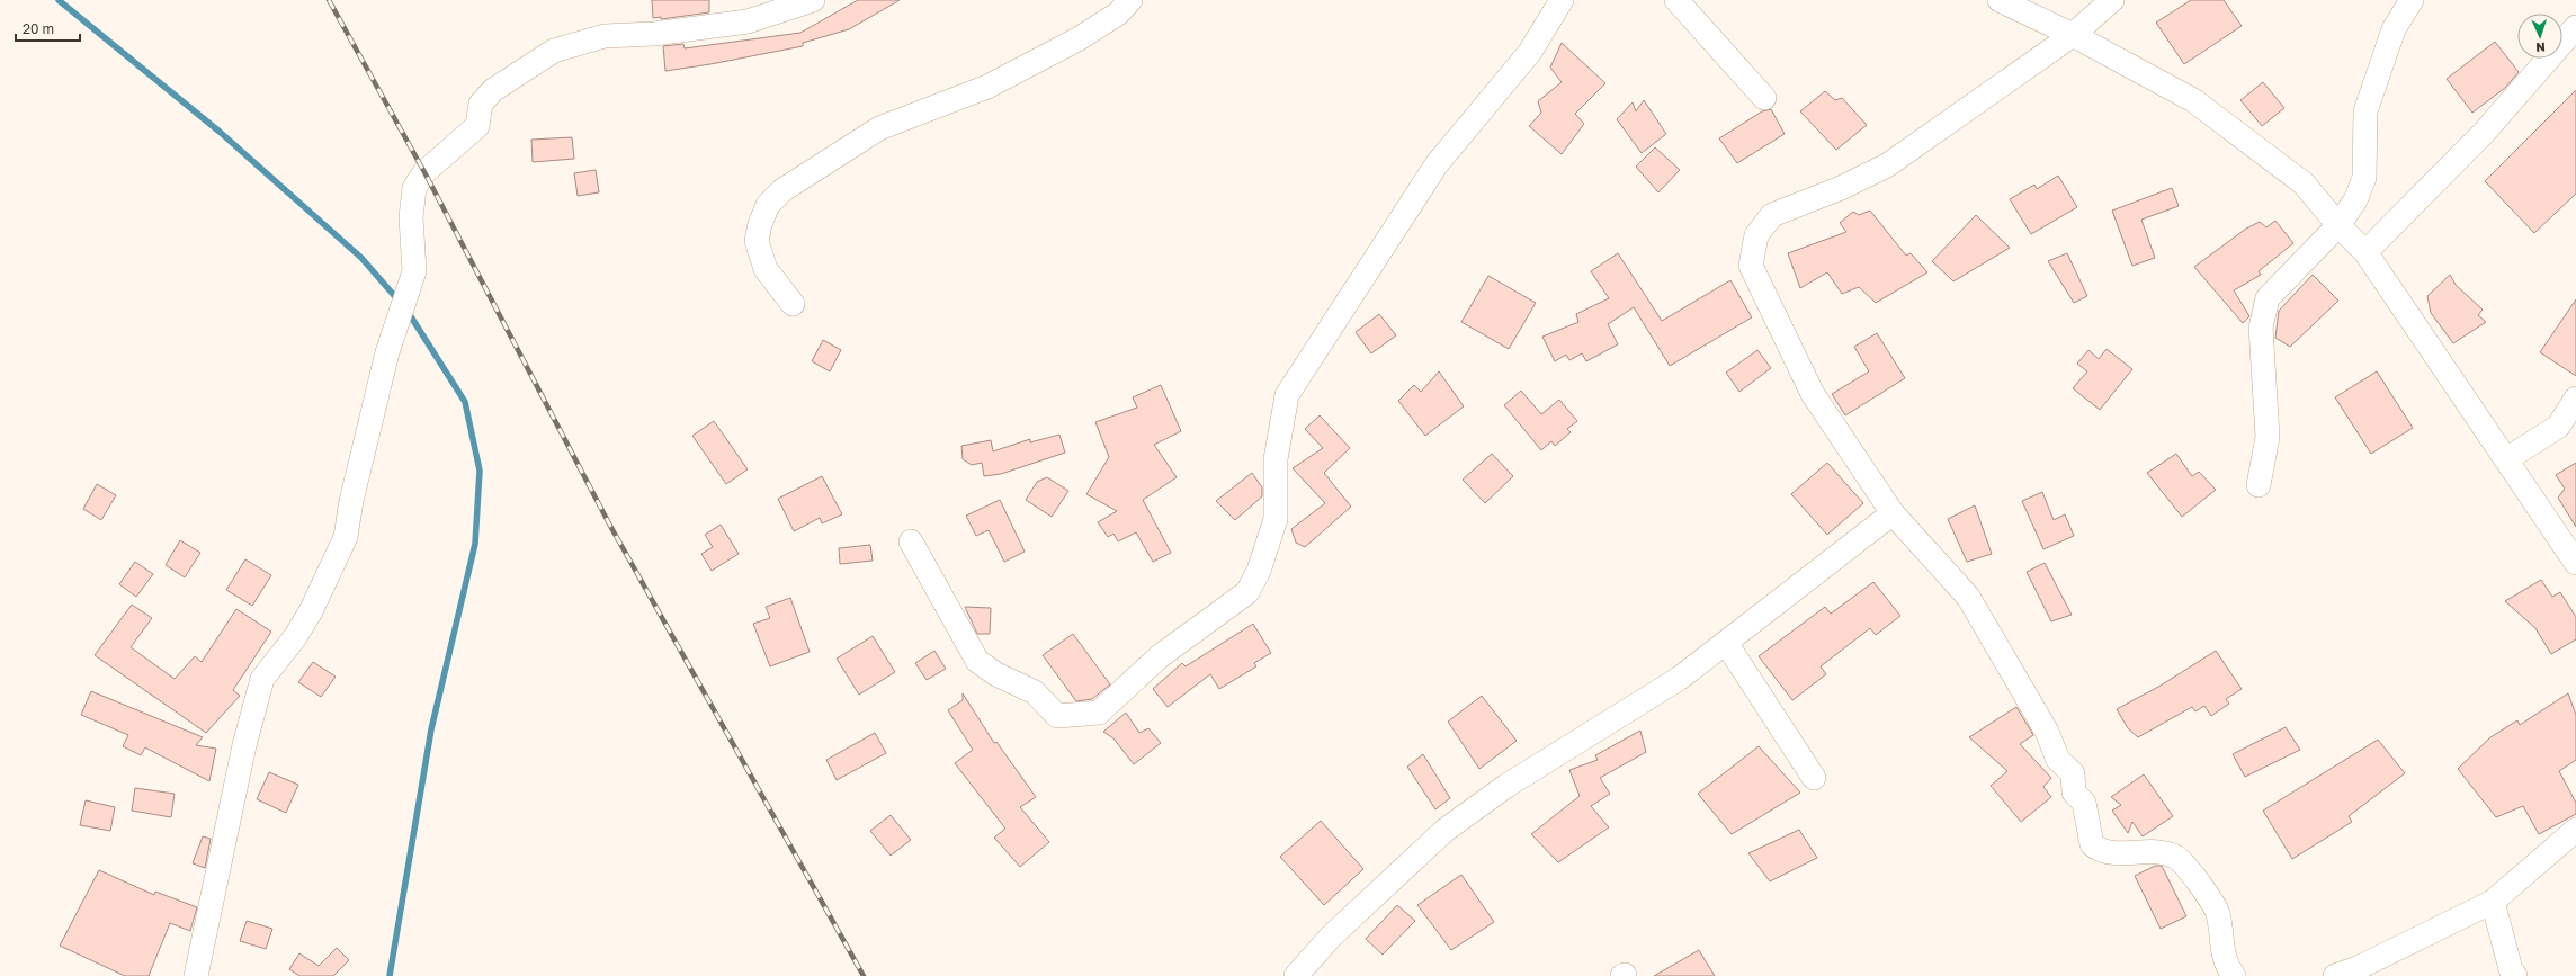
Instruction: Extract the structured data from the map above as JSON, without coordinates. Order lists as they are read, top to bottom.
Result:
{
  "scale_bar": "20 m",
  "north": "bottom"
}
